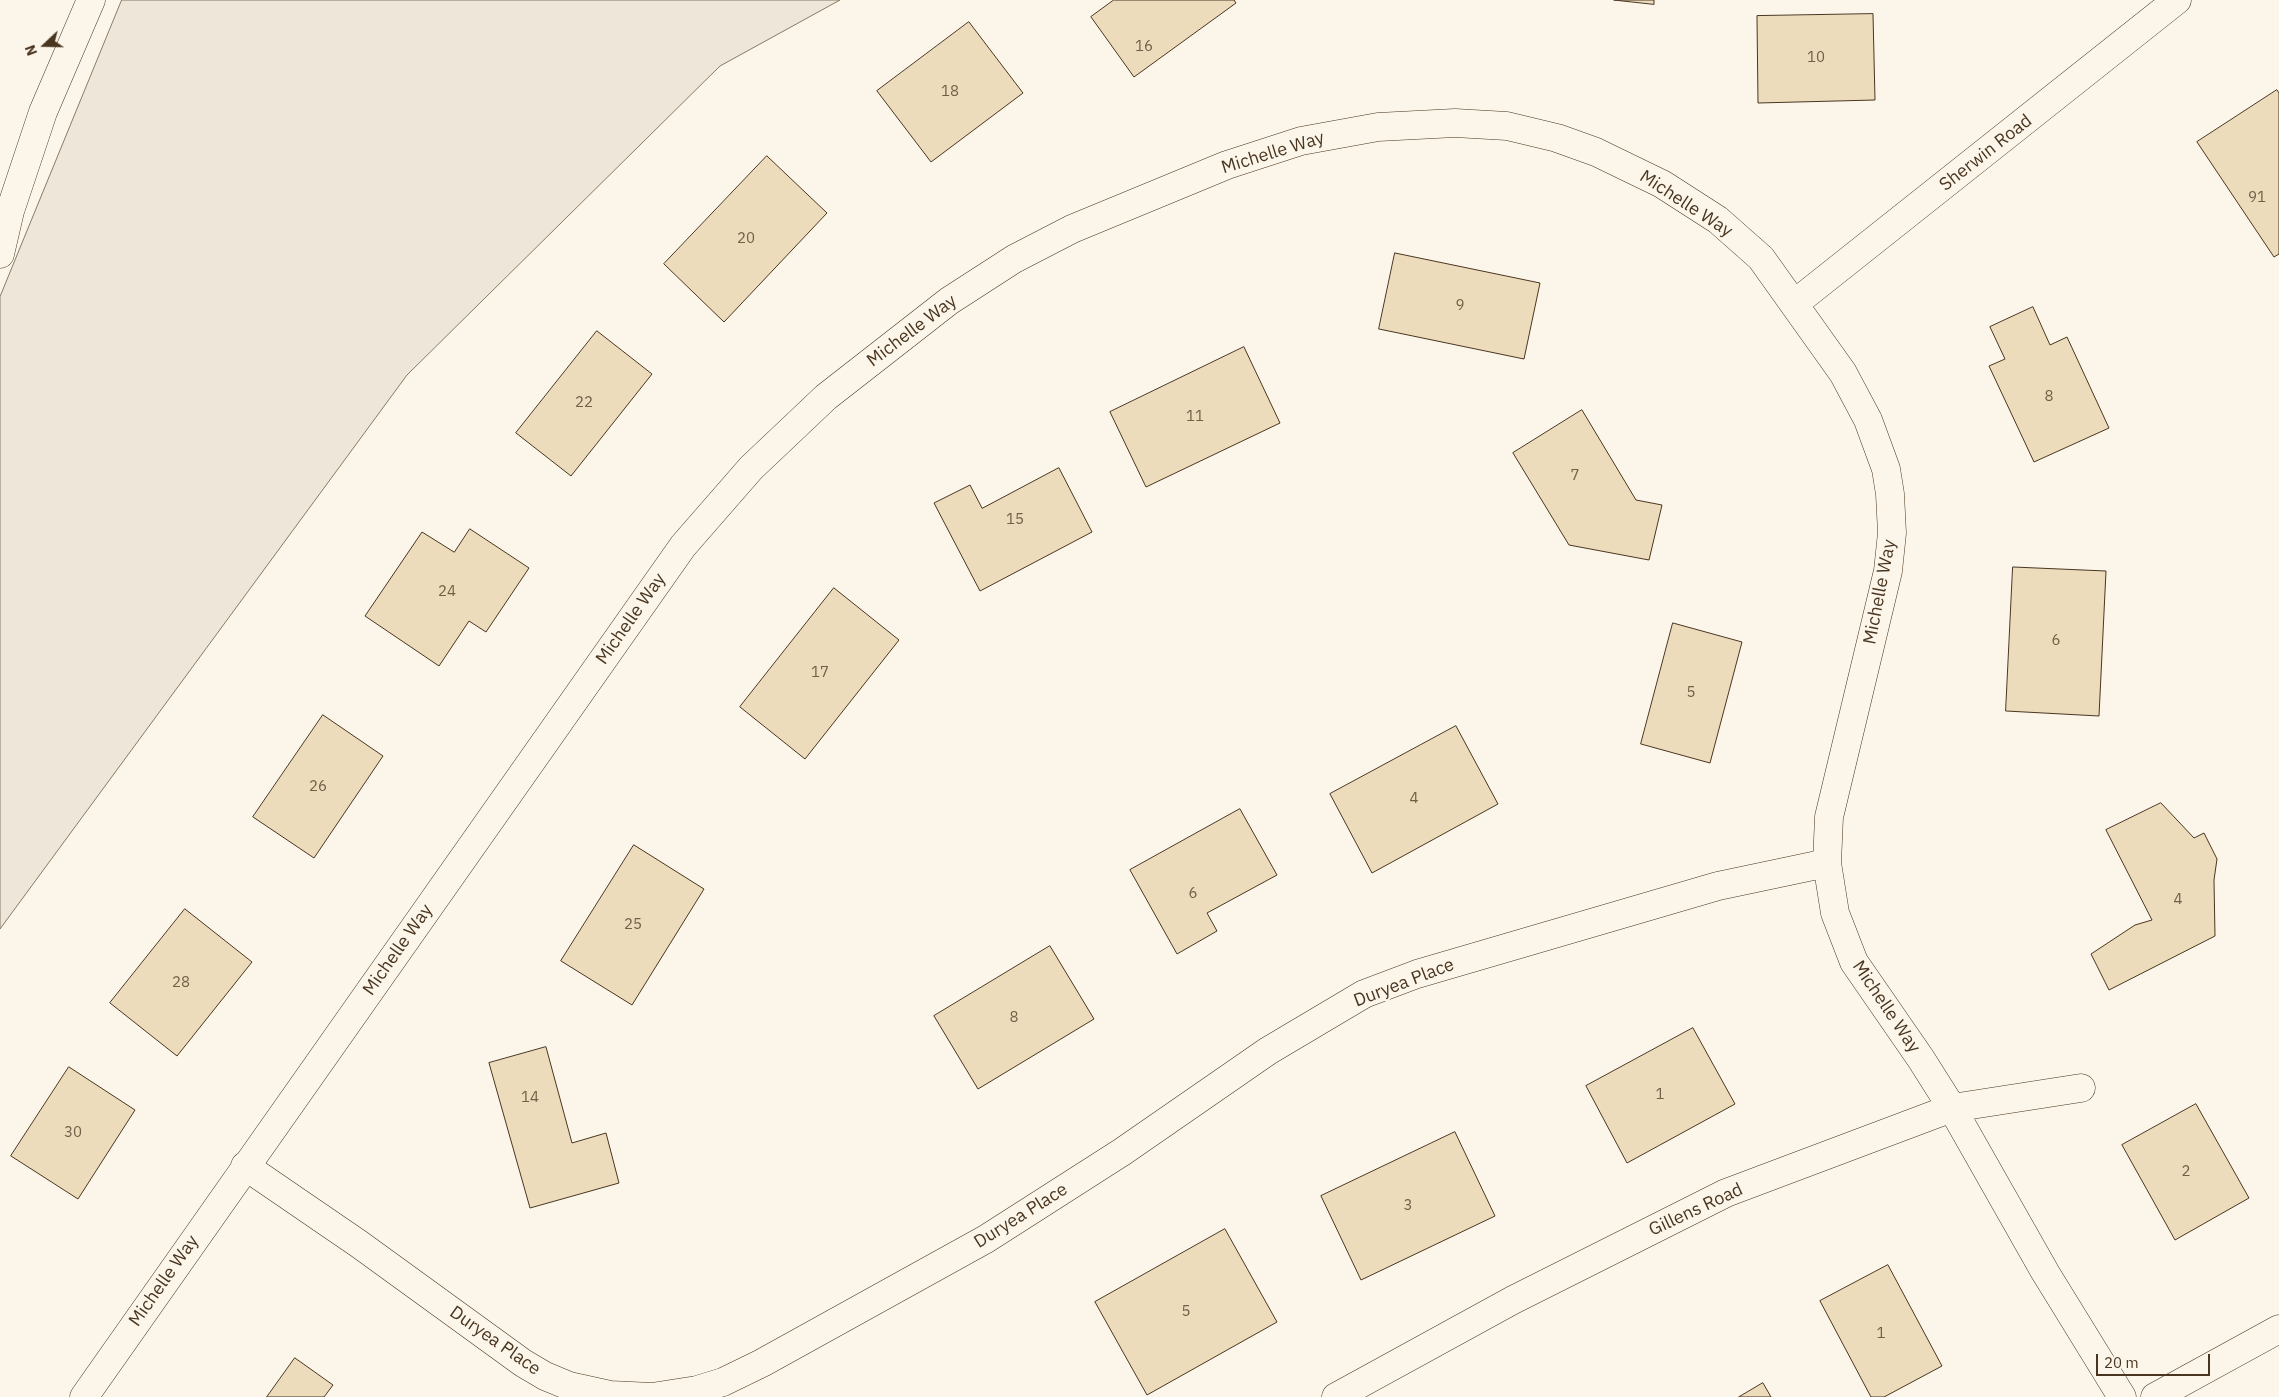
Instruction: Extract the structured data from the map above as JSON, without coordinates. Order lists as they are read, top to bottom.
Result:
{
  "streets": {
    "street": [
      "Michelle Way",
      "Sherwin Road",
      "Duryea Place",
      "Gillens Road"
    ]
  },
  "crossings": [
    ["Michelle Way", "Sherwin Road"],
    ["Michelle Way", "Duryea Place"],
    ["Michelle Way", "Gillens Road"]
  ],
  "house_numbers": [
    "16",
    "10",
    "18",
    "91",
    "20",
    "9",
    "8",
    "22",
    "11",
    "7",
    "15",
    "24",
    "6",
    "17",
    "5",
    "26",
    "4",
    "6",
    "4",
    "25",
    "28",
    "8",
    "1",
    "14",
    "30",
    "2",
    "3",
    "5",
    "1"
  ],
  "scale_bar": "20 m",
  "north": "left"
}
